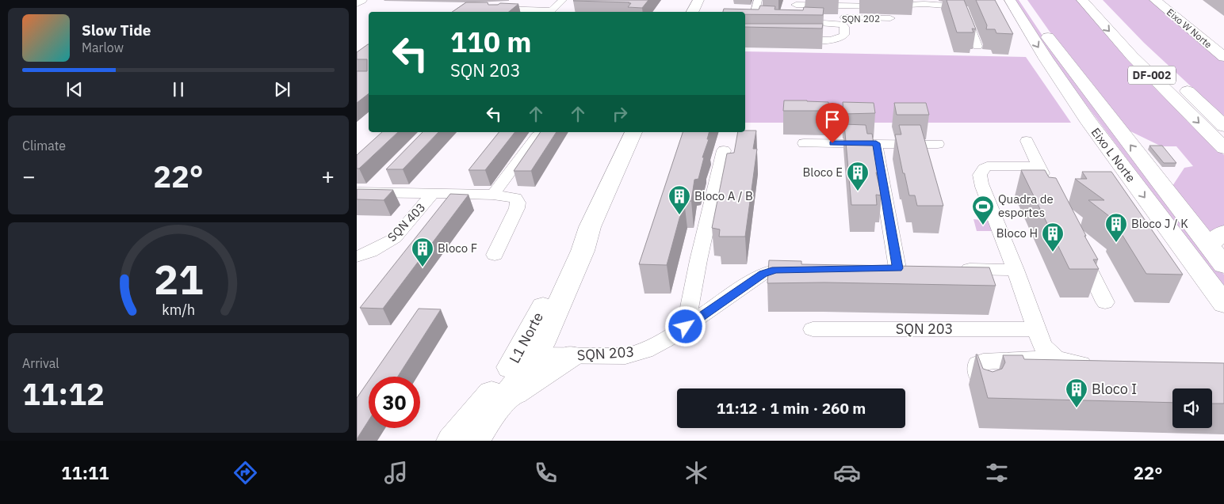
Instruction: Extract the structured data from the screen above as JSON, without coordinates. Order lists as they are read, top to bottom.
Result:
{
  "streets": {
    "main road": [
      "Eixo W Norte",
      "DF-002",
      "Eixo L Norte",
      "L1 Norte"
    ],
    "street": ["SQN 202", "SQN 403", "SQN 203"]
  },
  "crossings": [
    ["SQN 203", "L1 Norte"]
  ],
  "places": {
    "building": [
      "Bloco E",
      "Bloco A / B",
      "Bloco J / K",
      "Bloco H",
      "Bloco F",
      "Bloco I"
    ],
    "sports": ["Quadra de esportes"]
  },
  "page": {
    "turn": ["110 m", "SQN 203"],
    "song": ["Slow Tide", "Marlow"],
    "tile": [
      "Climate",
      ["Arrival", "11:12"]
    ],
    "heat": ["−", "22°", "+"],
    "limit": "30",
    "trip": "11:12 · 1 min · 260 m",
    "tabs": ["11:11", "22°"],
    "gauge": ["21", "km/h"]
  }
}
